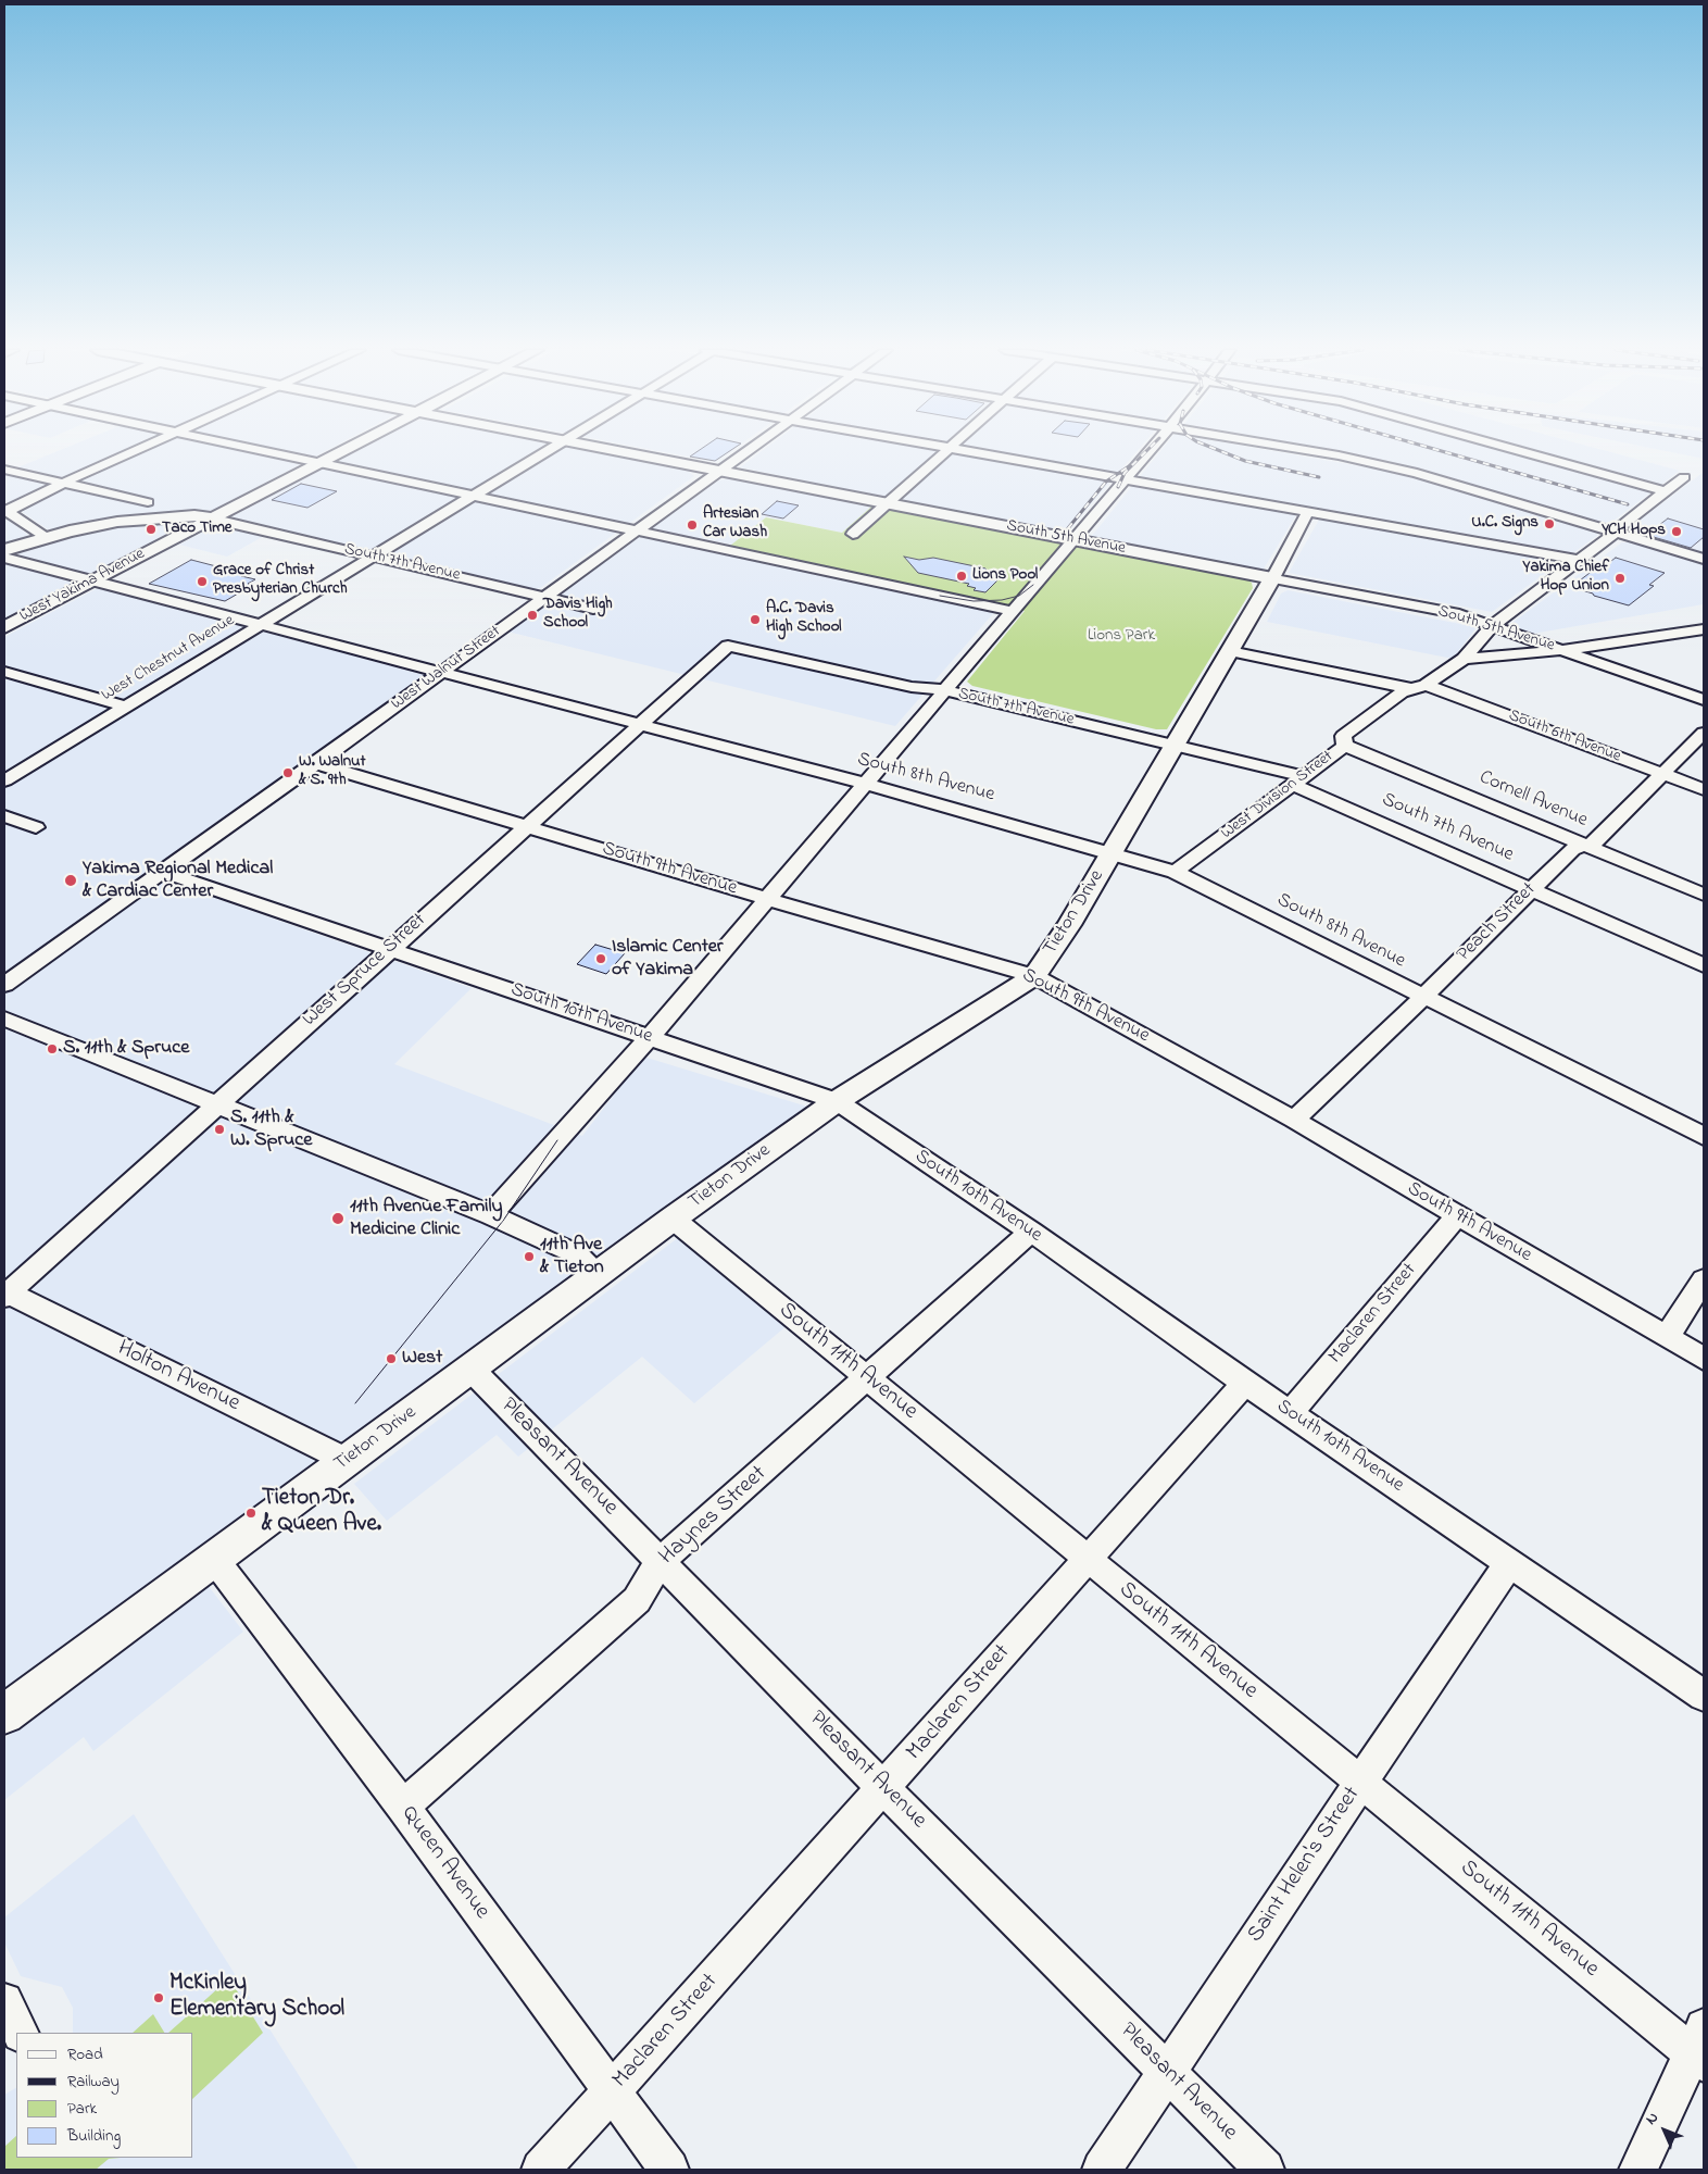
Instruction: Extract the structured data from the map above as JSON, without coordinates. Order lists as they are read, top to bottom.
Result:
{
  "streets": {
    "main road": ["South 5th Avenue", "West Yakima Avenue", "Tieton Drive"],
    "street": [
      "South 7th Avenue",
      "West Chestnut Avenue",
      "West Walnut Street",
      "South 6th Avenue",
      "South 8th Avenue",
      "West Division Street",
      "Cornell Avenue",
      "South 9th Avenue",
      "Peach Street",
      "West Spruce Street",
      "South 10th Avenue",
      "Maclaren Street",
      "South 11th Avenue",
      "Holton Avenue",
      "Pleasant Avenue",
      "Haynes Street",
      "Queen Avenue",
      "Saint Helen's Street"
    ]
  },
  "crossings": [
    ["South 5th Avenue", "West Walnut Street"],
    ["South 5th Avenue", "West Division Street"],
    ["South 5th Avenue", "Tieton Drive"],
    ["South 7th Avenue", "West Yakima Avenue"],
    ["South 7th Avenue", "West Chestnut Avenue"],
    ["South 7th Avenue", "West Walnut Street"],
    ["South 7th Avenue", "West Division Street"],
    ["South 7th Avenue", "Tieton Drive"],
    ["South 7th Avenue", "Peach Street"],
    ["South 7th Avenue", "West Spruce Street"],
    ["West Yakima Avenue", "South 8th Avenue"],
    ["West Chestnut Avenue", "South 8th Avenue"],
    ["West Walnut Street", "South 8th Avenue"],
    ["West Walnut Street", "South 9th Avenue"],
    ["West Walnut Street", "South 10th Avenue"],
    ["South 6th Avenue", "West Division Street"],
    ["South 6th Avenue", "Peach Street"],
    ["South 8th Avenue", "West Division Street"],
    ["South 8th Avenue", "Tieton Drive"],
    ["South 8th Avenue", "Peach Street"],
    ["South 8th Avenue", "West Spruce Street"],
    ["West Division Street", "Cornell Avenue"],
    ["Cornell Avenue", "Peach Street"],
    ["South 9th Avenue", "Tieton Drive"],
    ["South 9th Avenue", "Peach Street"],
    ["South 9th Avenue", "West Spruce Street"],
    ["South 9th Avenue", "Maclaren Street"],
    ["Tieton Drive", "South 10th Avenue"],
    ["Tieton Drive", "South 11th Avenue"],
    ["Tieton Drive", "Holton Avenue"],
    ["Tieton Drive", "Pleasant Avenue"],
    ["Tieton Drive", "Queen Avenue"],
    ["West Spruce Street", "South 10th Avenue"],
    ["West Spruce Street", "Holton Avenue"],
    ["South 10th Avenue", "Maclaren Street"],
    ["South 10th Avenue", "Haynes Street"],
    ["South 10th Avenue", "Saint Helen's Street"],
    ["Maclaren Street", "South 11th Avenue"],
    ["Maclaren Street", "Pleasant Avenue"],
    ["Maclaren Street", "Queen Avenue"],
    ["South 11th Avenue", "Haynes Street"],
    ["South 11th Avenue", "Saint Helen's Street"],
    ["Pleasant Avenue", "Haynes Street"],
    ["Pleasant Avenue", "Saint Helen's Street"],
    ["Haynes Street", "Queen Avenue"]
  ],
  "parks": ["Lions Park"],
  "places": [
    "U.C. Signs",
    "Artesian Car Wash",
    "Taco Time",
    "YCH Hops",
    "Lions Pool",
    "Yakima Chief Hop Union",
    "Grace of Christ Presbyterian Church",
    "Davis High School",
    "A.C. Davis High School",
    "W. Walnut & S. 9th",
    "Yakima Regional Medical & Cardiac Center",
    "Islamic Center of Yakima",
    "S. 11th & Spruce",
    "S. 11th & W. Spruce",
    "11th Avenue Family Medicine Clinic",
    "11th Ave & Tieton",
    "West",
    "Tieton Dr. & Queen Ave.",
    "McKinley Elementary School"
  ],
  "legend": [
    "Road",
    "Railway",
    "Park",
    "Building"
  ],
  "north": "top left"
}
